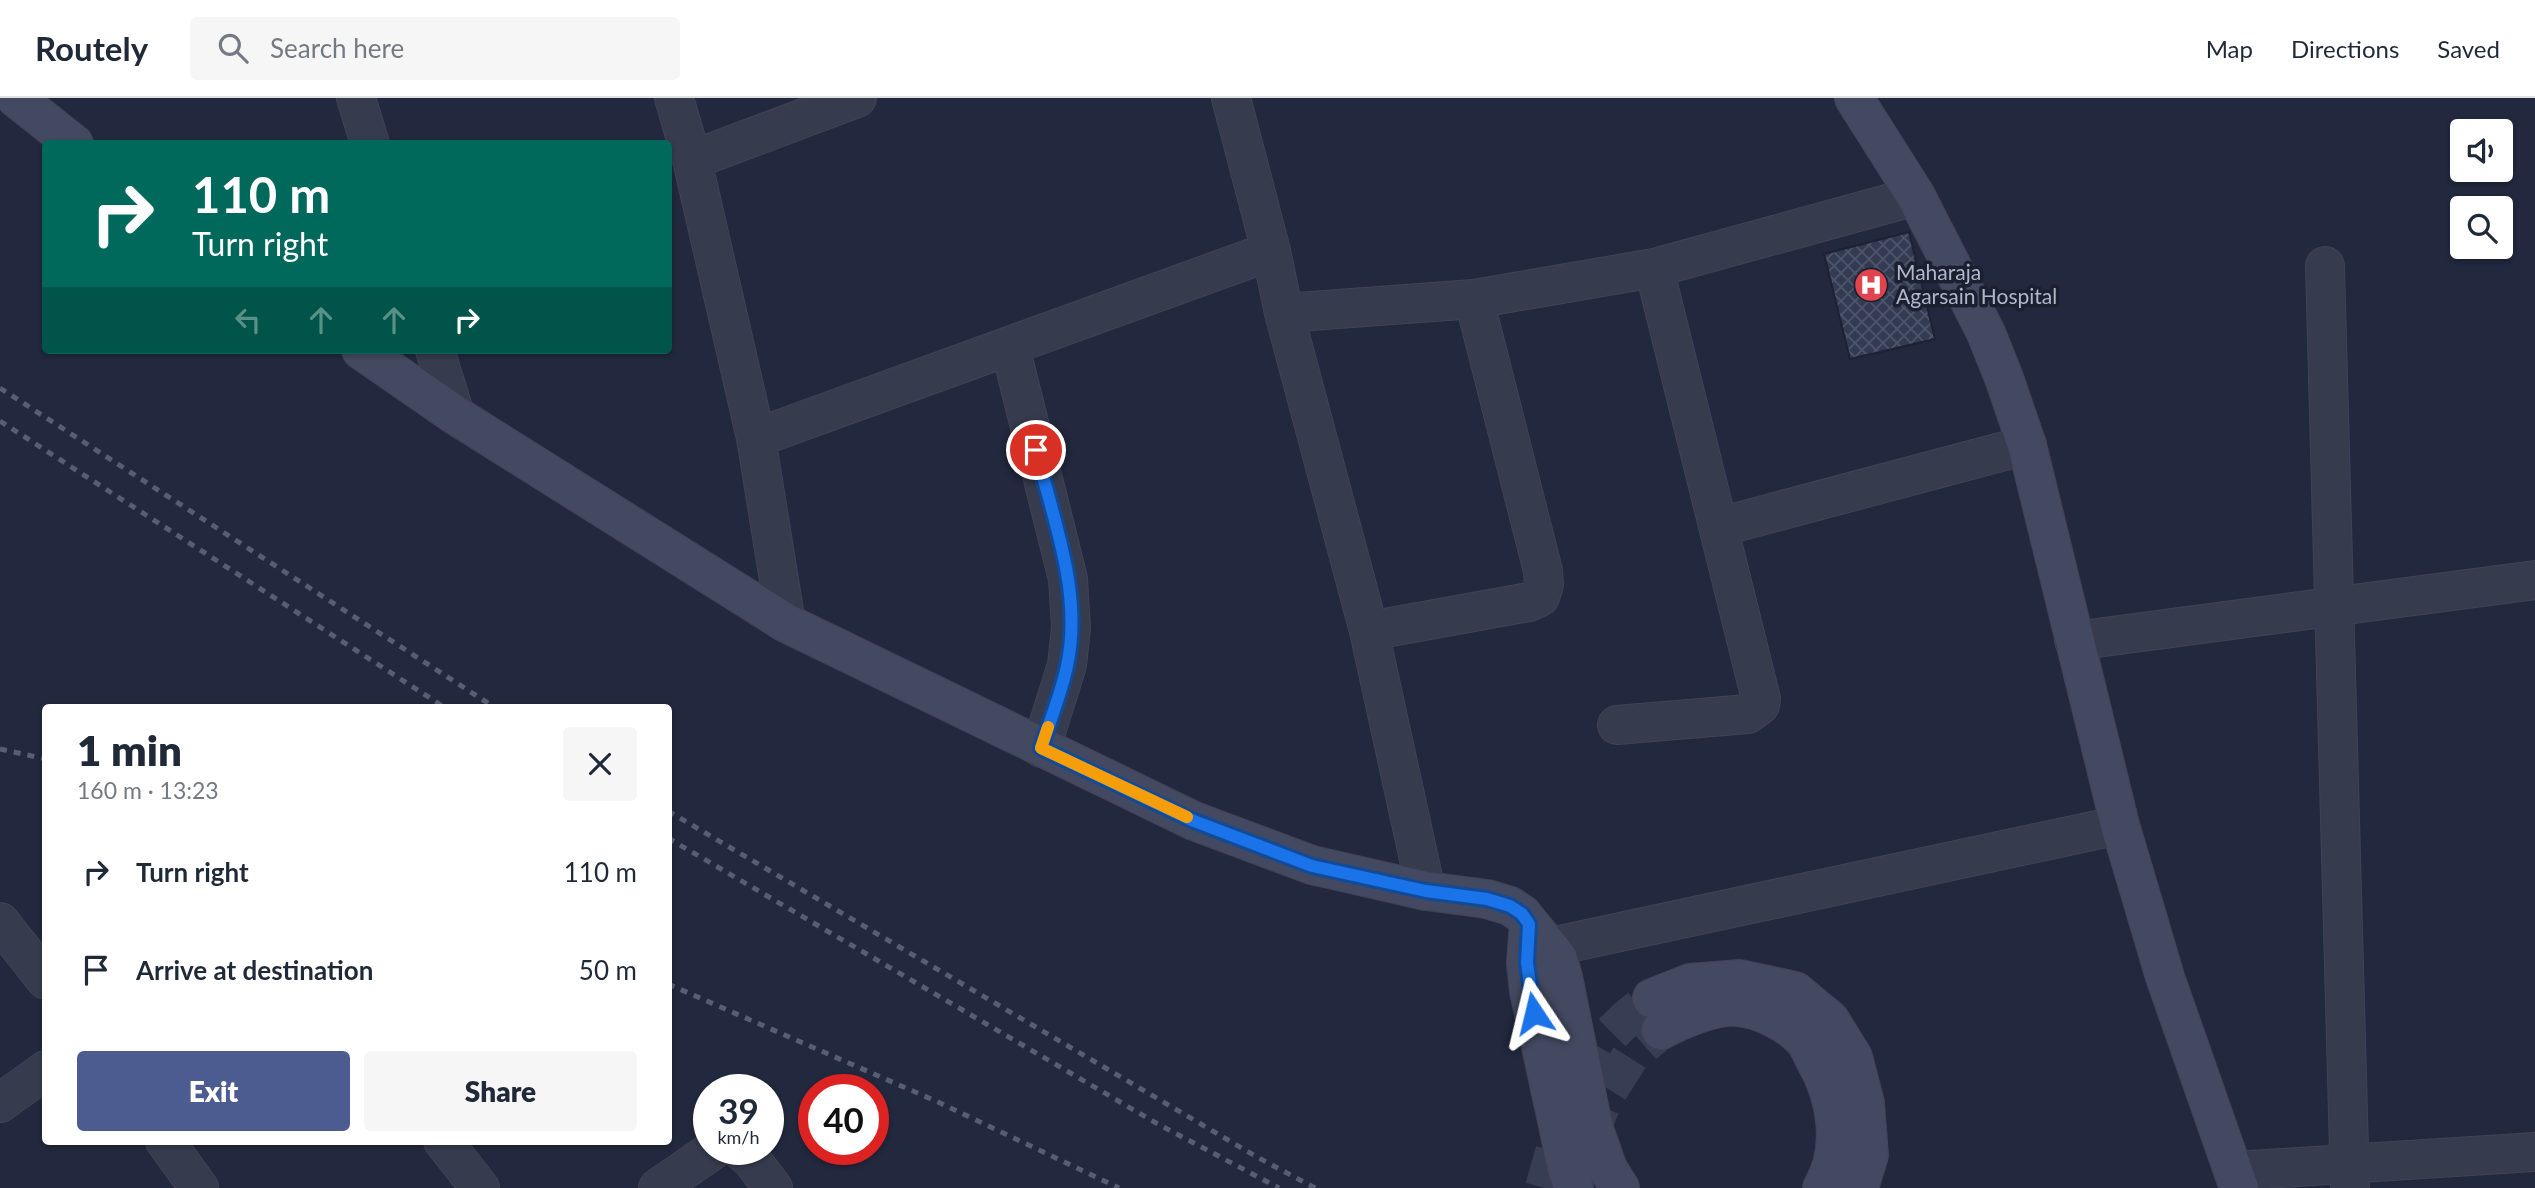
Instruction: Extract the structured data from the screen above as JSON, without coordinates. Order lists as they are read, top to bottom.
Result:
{
  "places": {
    "hospital": ["Maharaja Agarsain Hospital"]
  },
  "page": {
    "header": "Routely",
    "search": "Search here",
    "nav": ["Map", "Directions", "Saved"],
    "turn": ["110 m", "Turn right"],
    "heading": ["1 min", "160 m · 13:23"],
    "list": [
      {
        "name": "Turn right",
        "value": "110 m"
      },
      {
        "name": "Arrive at destination",
        "value": "50 m"
      }
    ],
    "buttons": ["Exit", "Share"],
    "speed": "39 km/h",
    "limit": "40"
  }
}
